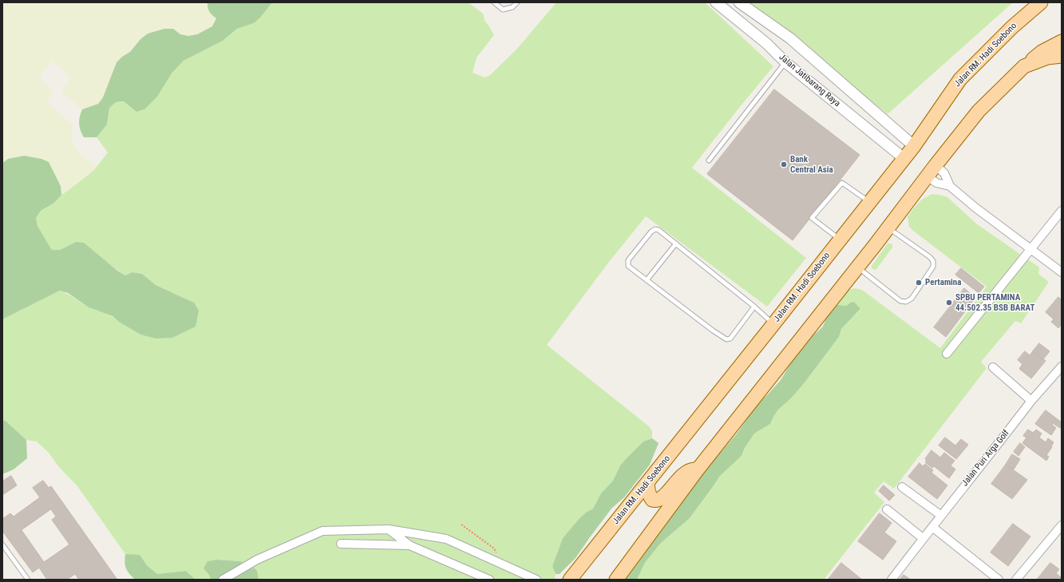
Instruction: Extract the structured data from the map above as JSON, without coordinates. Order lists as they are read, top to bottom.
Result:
{
  "streets": {
    "main road": ["Jalan RM. Hadi Soebono"],
    "street": ["Jalan Jatibarang Raya", "Jalan Puri Arga Golf"]
  },
  "crossings": [
    ["Jalan RM. Hadi Soebono", "Jalan Jatibarang Raya"]
  ],
  "places": ["Bank Central Asia", "Pertamina", "SPBU PERTAMINA 44.502.35 BSB BARAT"]
}
